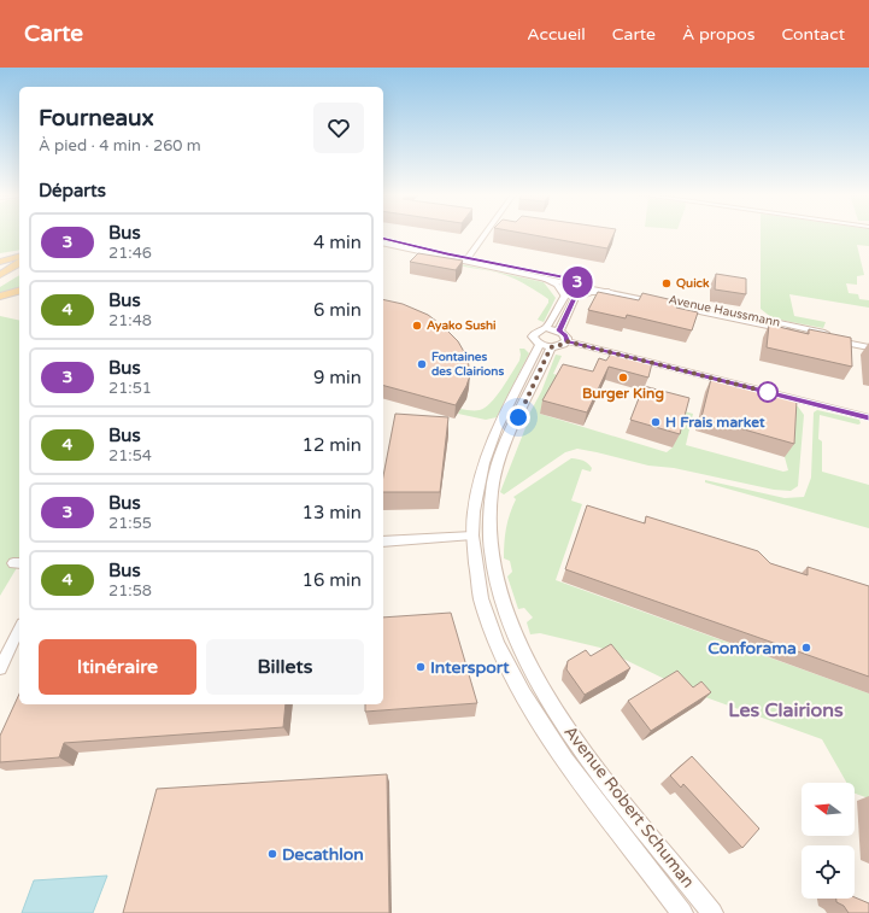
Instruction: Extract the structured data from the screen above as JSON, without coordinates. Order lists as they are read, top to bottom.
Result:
{
  "streets": {
    "street": ["Avenue Haussmann", "Avenue Robert Schuman"]
  },
  "districts": ["Les Clairions"],
  "places": [
    "Quick",
    "Ayako Sushi",
    "Fontaines des Clairions",
    "Burger King",
    "H Frais market",
    "Conforama",
    "Intersport",
    "Decathlon"
  ],
  "lines": ["bus line 3"],
  "north": "left",
  "page": {
    "header": "Carte",
    "nav": [
      "Accueil",
      "Carte",
      "À propos",
      "Contact"
    ],
    "on_map": "3",
    "heading": [
      ["Fourneaux", "À pied · 4 min · 260 m"],
      "Départs"
    ],
    "list": [
      {
        "mark": "3",
        "name": "Bus",
        "note": "21:46",
        "value": "4 min"
      },
      {
        "mark": "4",
        "name": "Bus",
        "note": "21:48",
        "value": "6 min"
      },
      {
        "mark": "3",
        "name": "Bus",
        "note": "21:51",
        "value": "9 min"
      },
      {
        "mark": "4",
        "name": "Bus",
        "note": "21:54",
        "value": "12 min"
      },
      {
        "mark": "3",
        "name": "Bus",
        "note": "21:55",
        "value": "13 min"
      },
      {
        "mark": "4",
        "name": "Bus",
        "note": "21:58",
        "value": "16 min"
      }
    ],
    "buttons": ["Itinéraire", "Billets"]
  }
}
